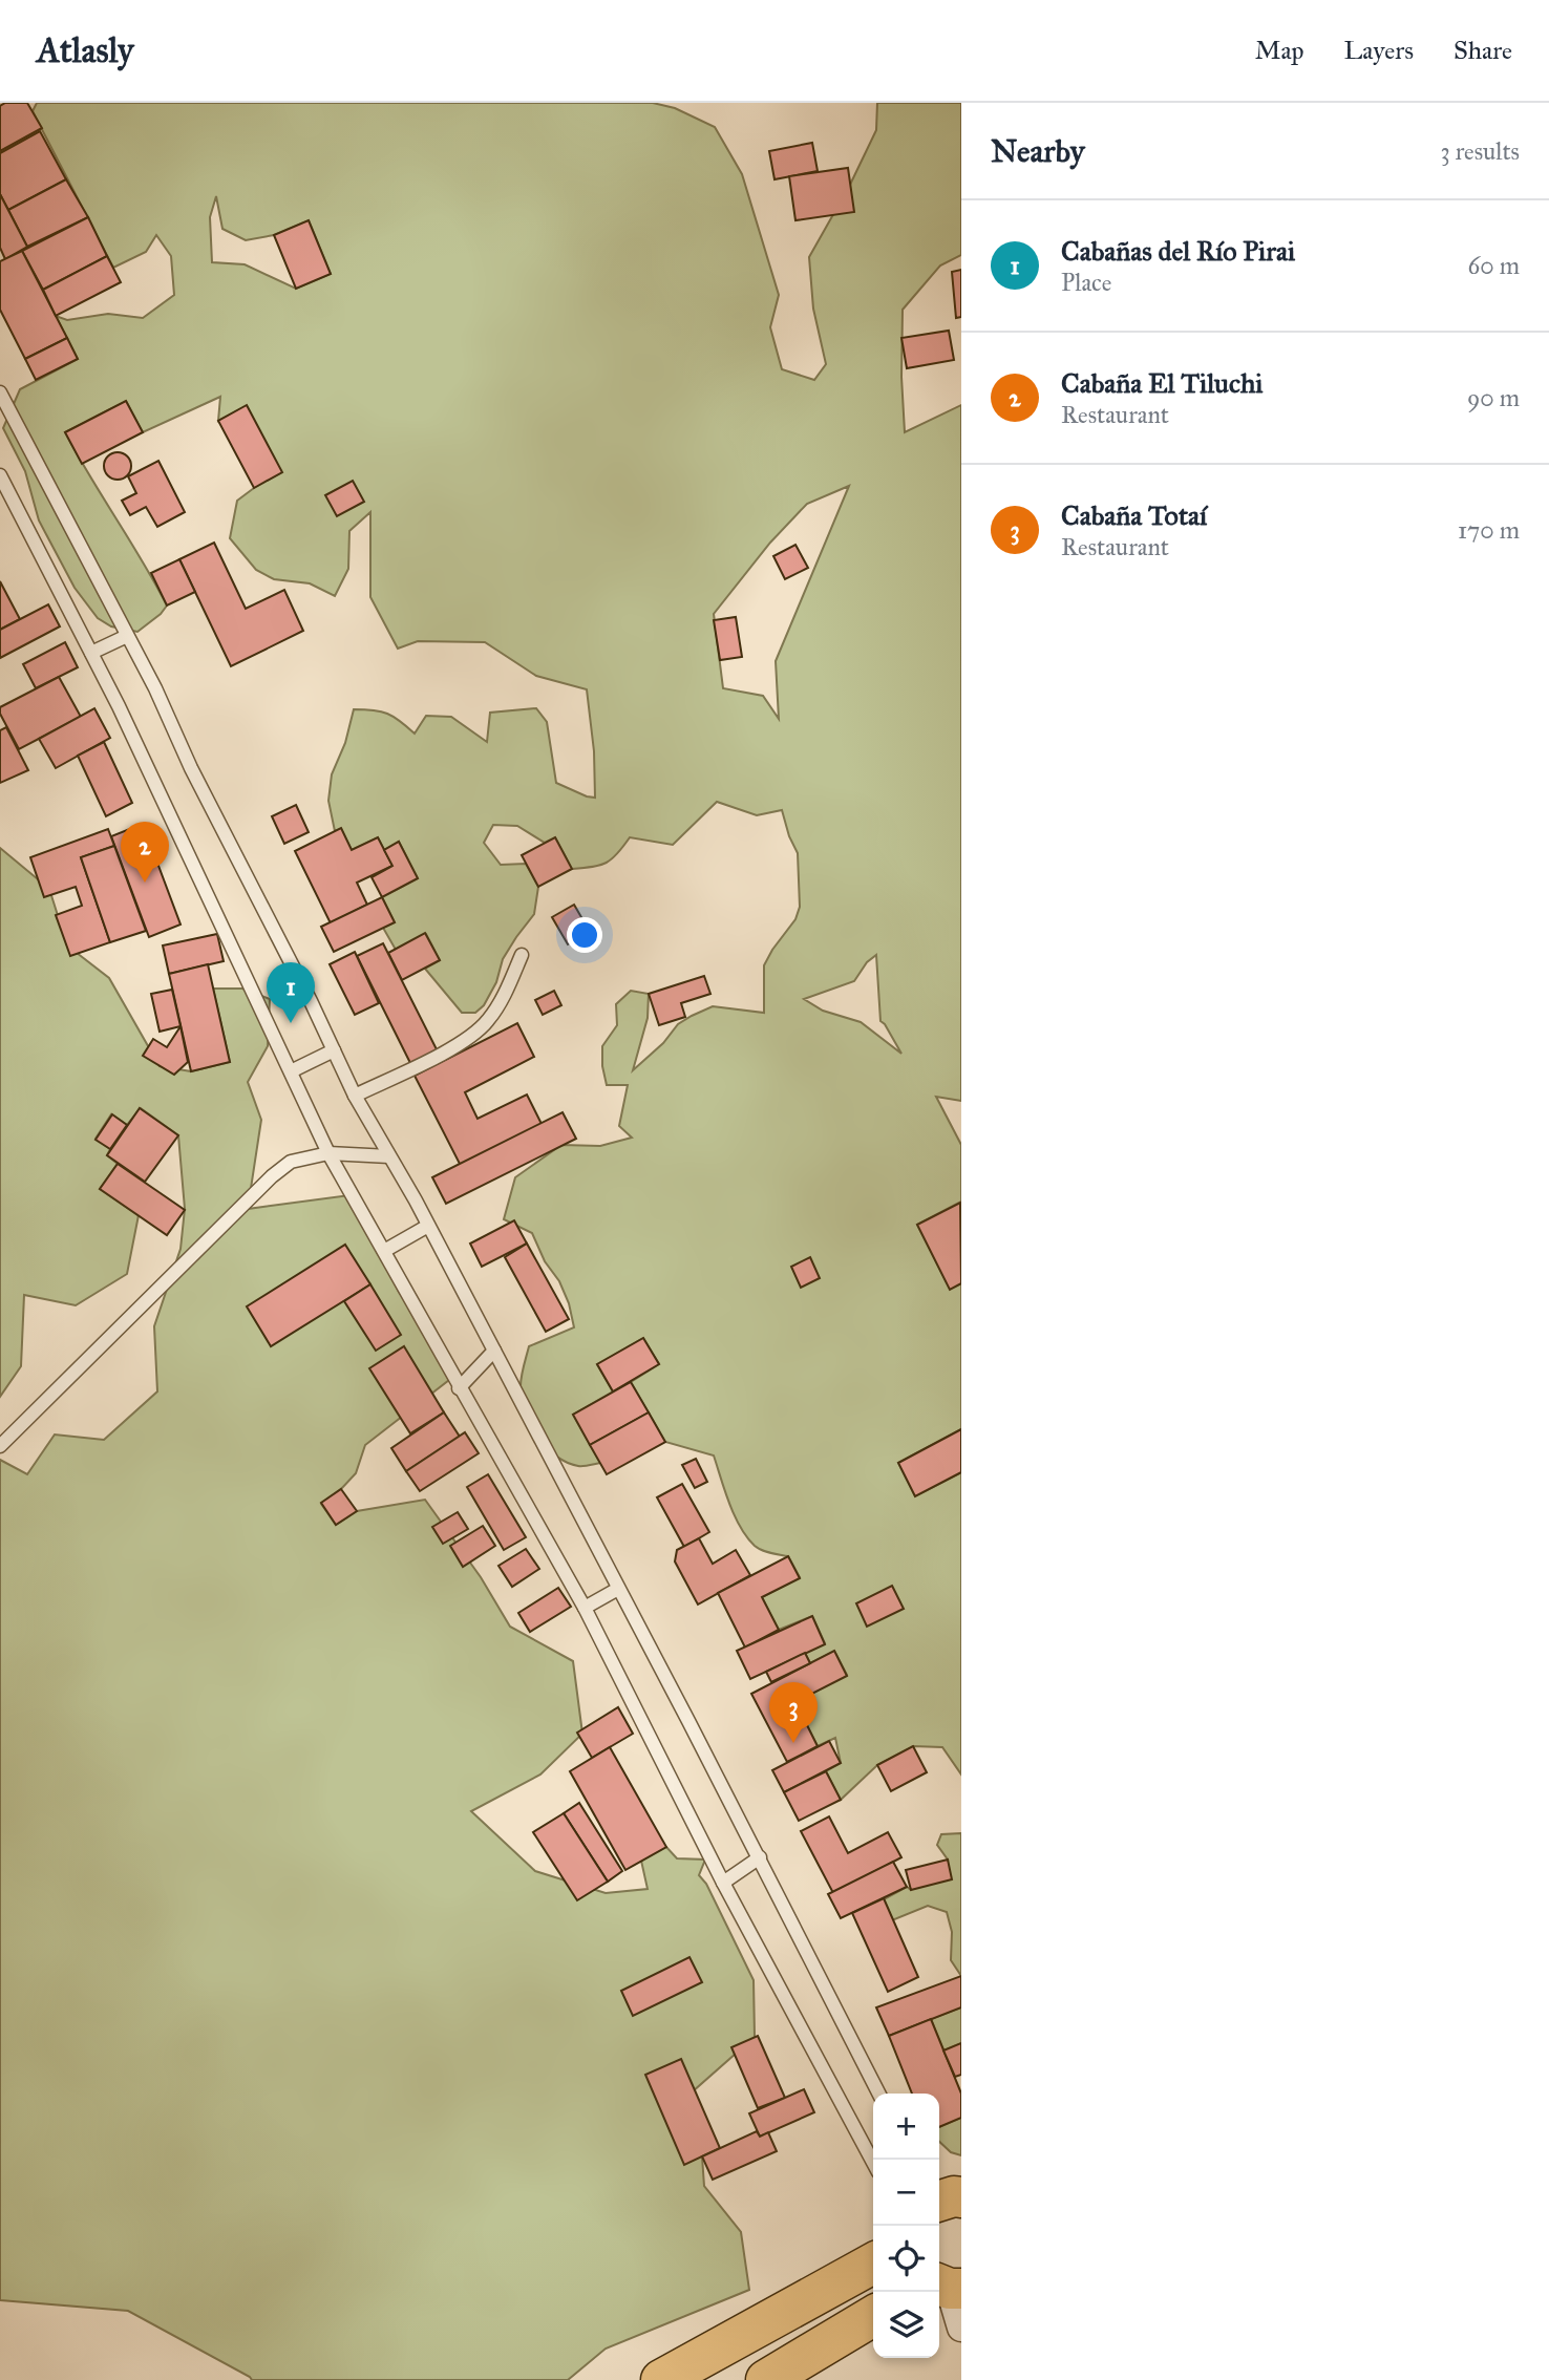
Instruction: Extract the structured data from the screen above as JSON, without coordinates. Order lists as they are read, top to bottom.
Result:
{
  "page": {
    "header": "Atlasly",
    "nav": ["Map", "Layers", "Share"],
    "heading": ["Nearby", "3 results"],
    "list": [
      {
        "mark": "1",
        "name": "Cabañas del Río Pirai",
        "note": "Place",
        "value": "60 m"
      },
      {
        "mark": "2",
        "name": "Cabaña El Tiluchi",
        "note": "Restaurant",
        "value": "90 m"
      },
      {
        "mark": "3",
        "name": "Cabaña Totaí",
        "note": "Restaurant",
        "value": "170 m"
      }
    ],
    "pins": ["2", "1", "3"],
    "map_buttons": ["+", "−"]
  }
}
